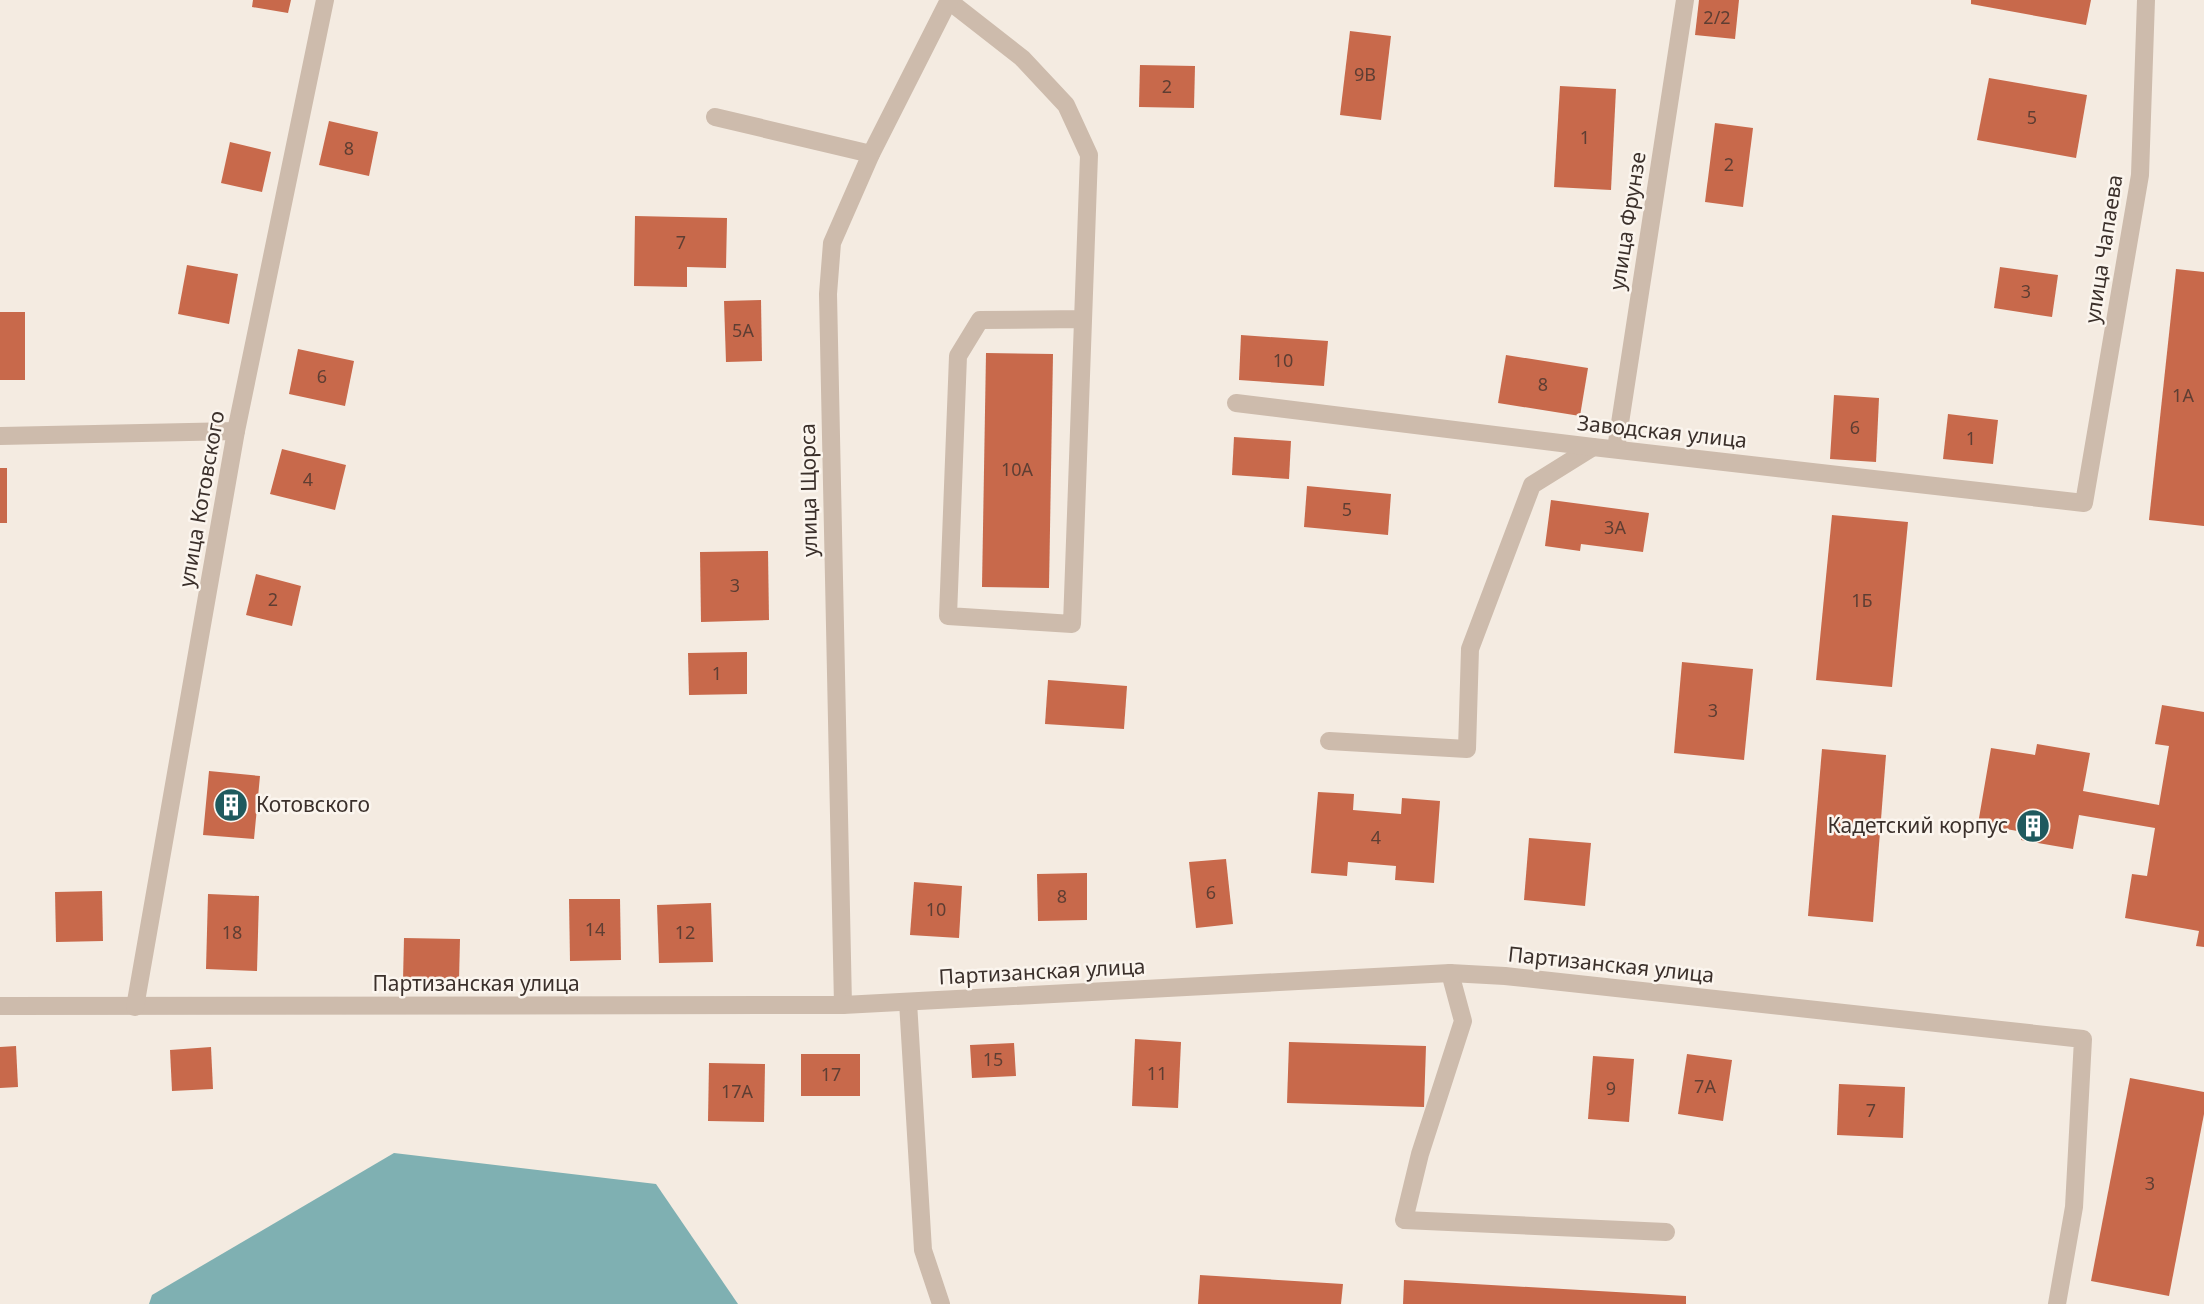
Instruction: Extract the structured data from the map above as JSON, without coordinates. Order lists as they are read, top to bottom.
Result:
{
  "streets": {
    "street": [
      "улица Фрунзе",
      "улица Чапаева",
      "Заводская улица",
      "улица Щорса",
      "улица Котовского",
      "Партизанская улица"
    ]
  },
  "crossings": [
    ["улица Фрунзе", "Заводская улица"],
    ["улица Чапаева", "Заводская улица"],
    ["улица Щорса", "Партизанская улица"],
    ["улица Котовского", "Партизанская улица"]
  ],
  "places": {
    "building": ["Котовского", "Кадетский корпус"]
  },
  "house_numbers": [
    "2/2",
    "9В",
    "2",
    "5",
    "1",
    "8",
    "2",
    "7",
    "3",
    "5А",
    "10",
    "6",
    "8",
    "1А",
    "6",
    "1",
    "10А",
    "4",
    "5",
    "3А",
    "3",
    "2",
    "1Б",
    "1",
    "3",
    "4",
    "6",
    "8",
    "10",
    "14",
    "18",
    "12",
    "15",
    "11",
    "17",
    "7А",
    "9",
    "17А",
    "7",
    "3"
  ]
}
